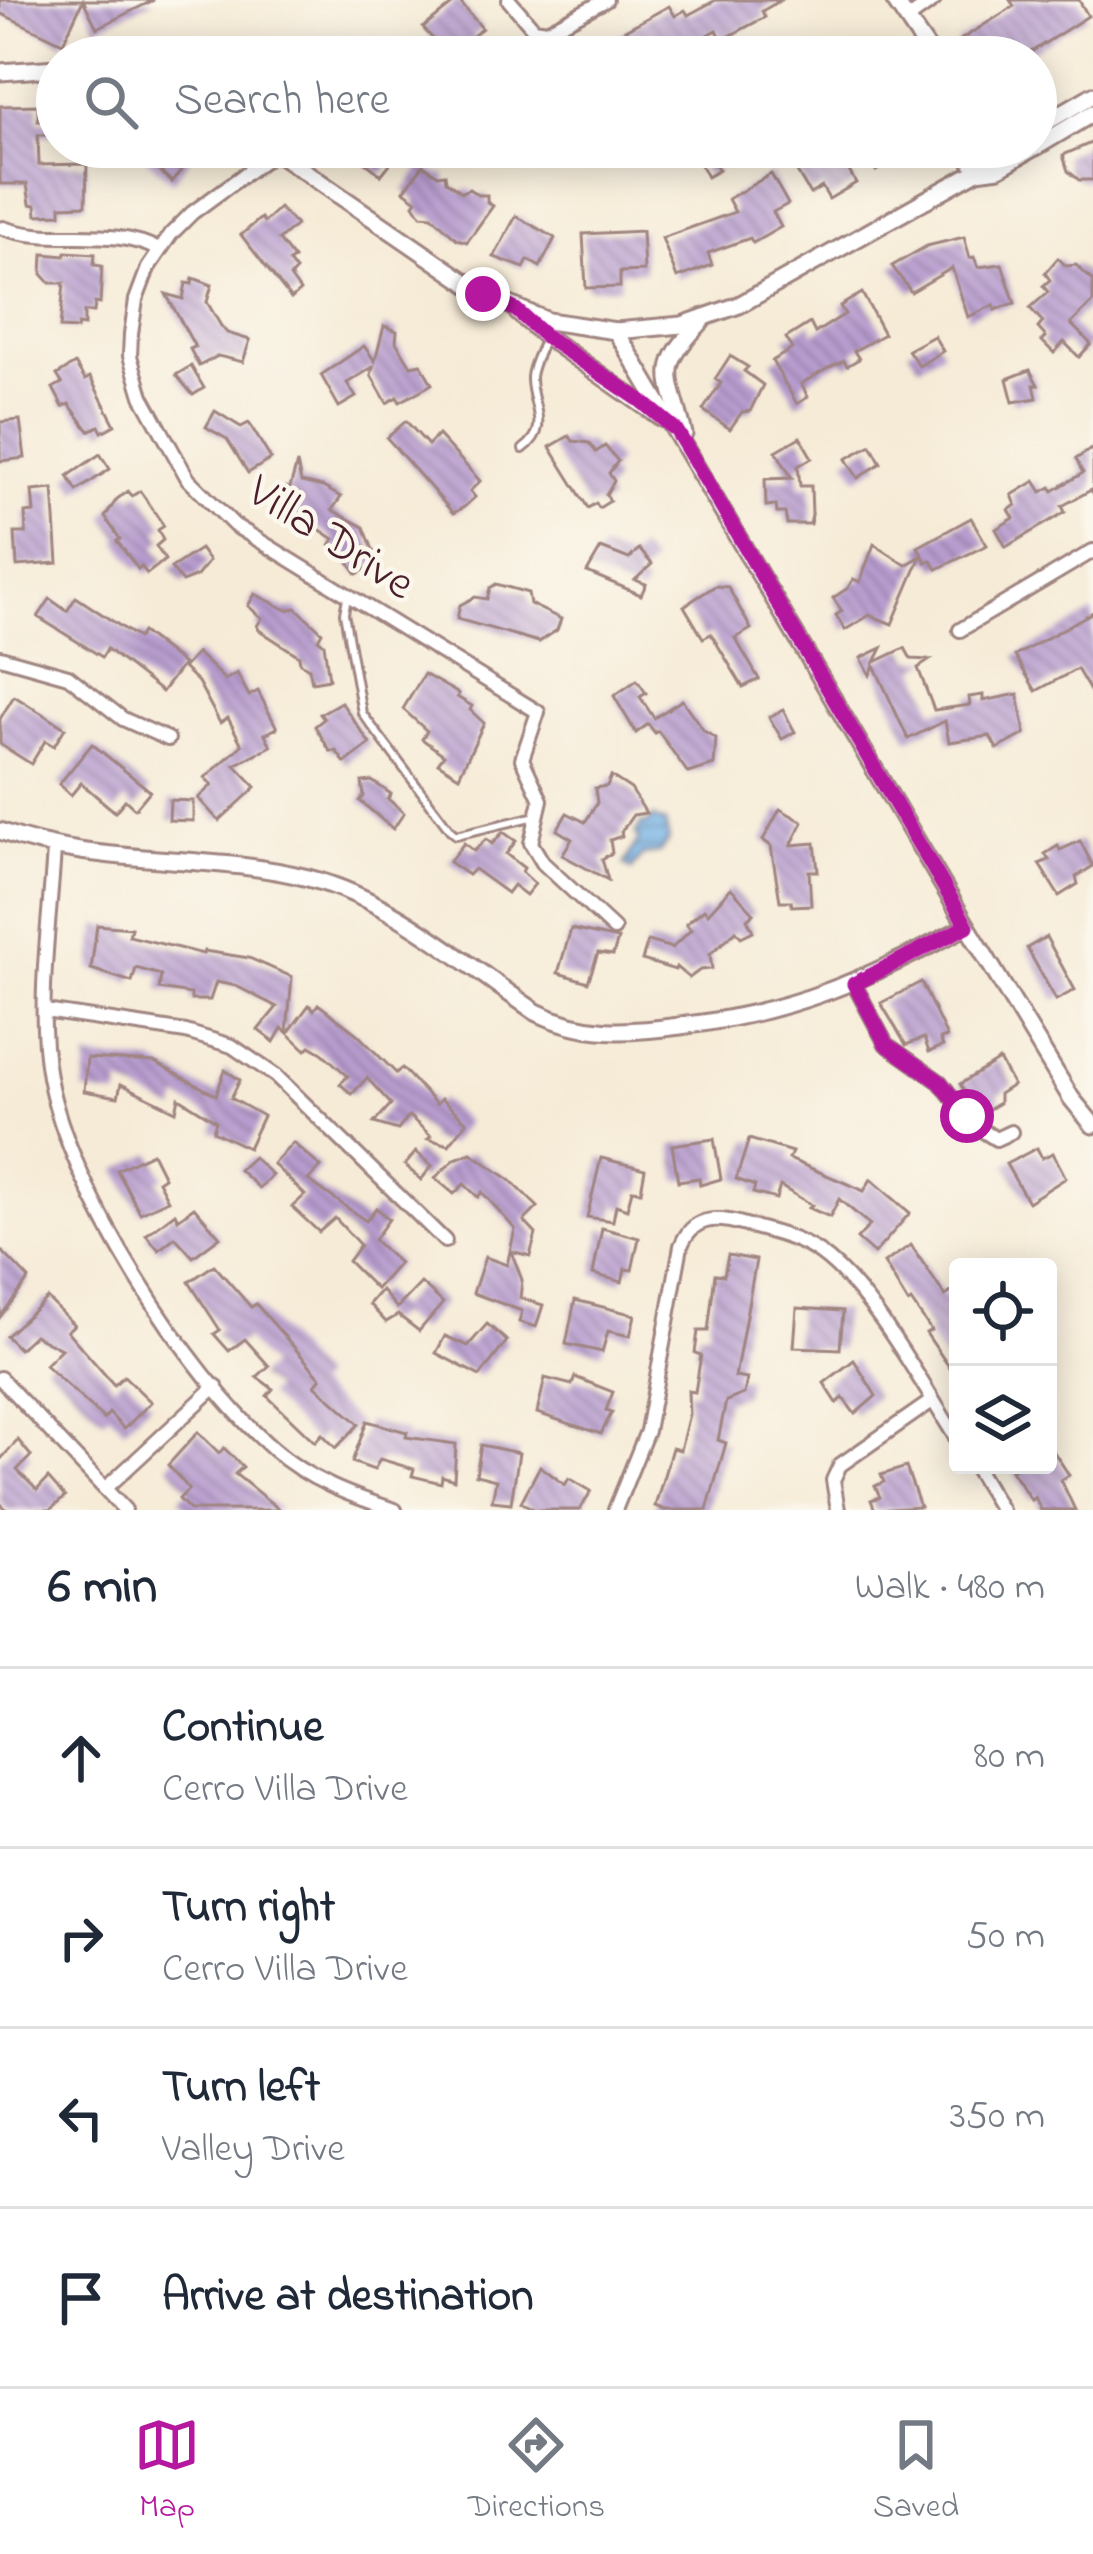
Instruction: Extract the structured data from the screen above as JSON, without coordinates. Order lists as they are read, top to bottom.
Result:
{
  "streets": {
    "street": ["Villa Drive"]
  },
  "page": {
    "search": "Search here",
    "heading": ["6 min", "Walk · 480 m"],
    "list": [
      ["Continue", "Cerro Villa Drive", "80 m"],
      ["Turn right", "Cerro Villa Drive", "50 m"],
      ["Turn left", "Valley Drive", "350 m"],
      "Arrive at destination"
    ],
    "nav": ["Map", "Directions", "Saved"]
  }
}
